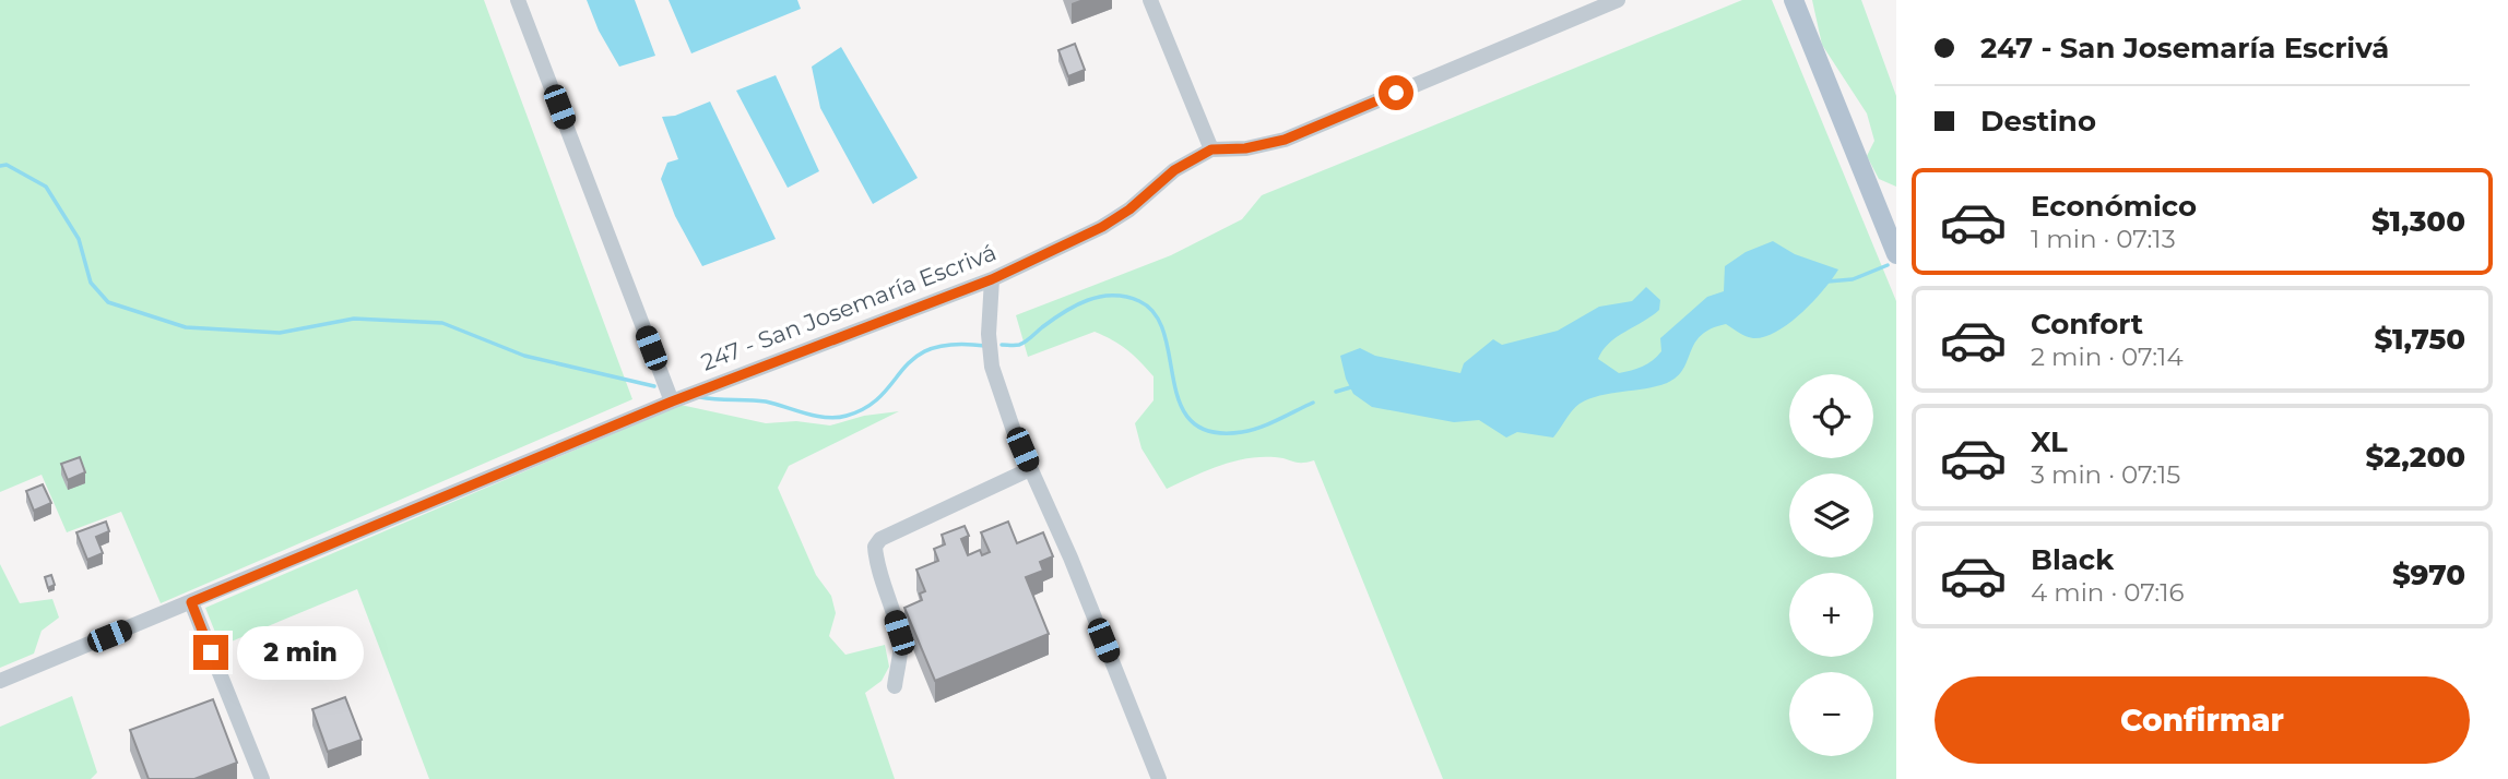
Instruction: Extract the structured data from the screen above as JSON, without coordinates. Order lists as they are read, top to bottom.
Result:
{
  "streets": {
    "street": ["247 - San Josemaría Escrivá"]
  },
  "page": {
    "banner": ["247 - San Josemaría Escrivá", "Destino"],
    "list": [
      {
        "name": "Económico",
        "note": "1 min · 07:13",
        "value": "$1,300"
      },
      {
        "name": "Confort",
        "note": "2 min · 07:14",
        "value": "$1,750"
      },
      {
        "name": "XL",
        "note": "3 min · 07:15",
        "value": "$2,200"
      },
      {
        "name": "Black",
        "note": "4 min · 07:16",
        "value": "$970"
      }
    ],
    "map_buttons": ["+", "−"],
    "bubble": "2 min",
    "buttons": "Confirmar"
  }
}
